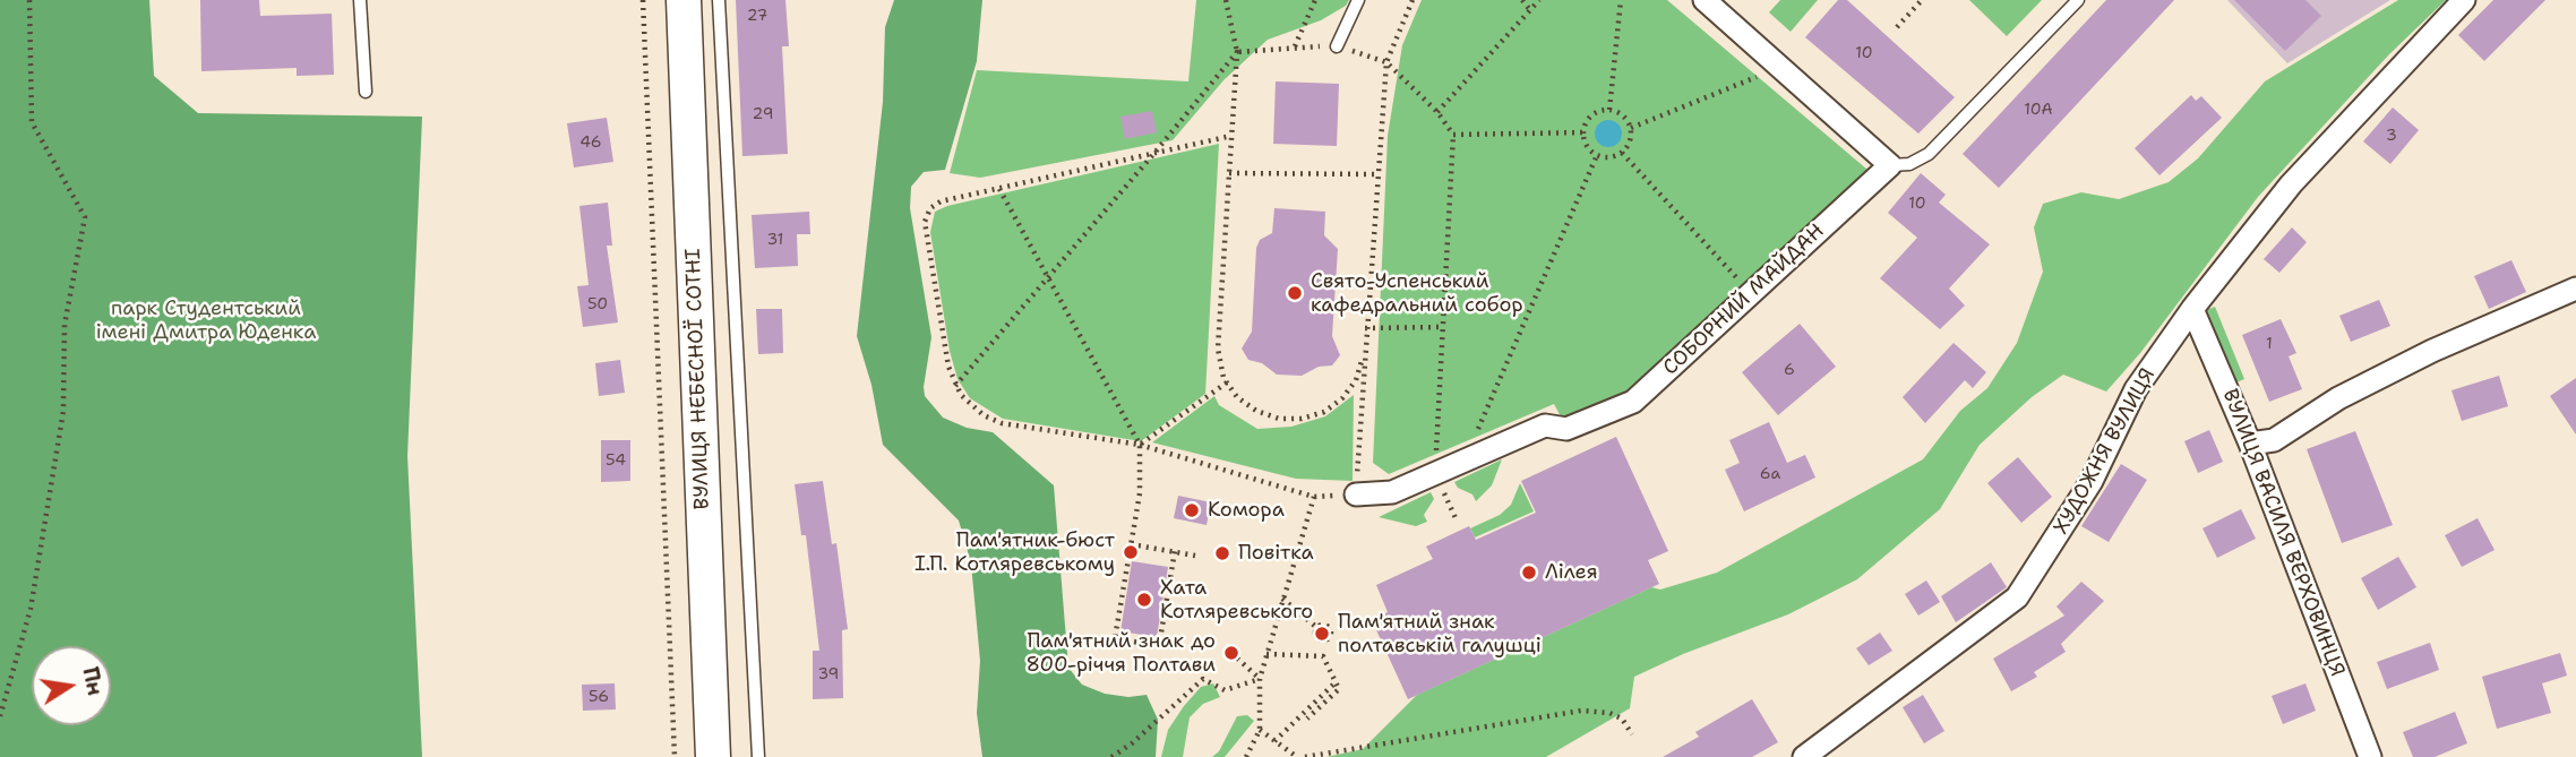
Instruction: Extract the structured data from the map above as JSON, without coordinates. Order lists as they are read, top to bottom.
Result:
{
  "streets": {
    "main road": ["ВУЛИЦЯ НЕБЕСНОЇ СОТНІ"],
    "street": ["СОБОРНИЙ МАЙДАН", "ХУДОЖНЯ ВУЛИЦЯ", "ВУЛИЦЯ ВАСИЛЯ ВЕРХОВИНЦЯ"]
  },
  "crossings": [
    ["ХУДОЖНЯ ВУЛИЦЯ", "ВУЛИЦЯ ВАСИЛЯ ВЕРХОВИНЦЯ"]
  ],
  "parks": ["парк Студентський імені Дмитра Юденка"],
  "places": [
    "Свято-Успенський кафедральний собор",
    "Комора",
    "Пам'ятник-бюст І.П. Котляревському",
    "Повітка",
    "Лілея",
    "Хата Котляревського",
    "Пам'ятний знак полтавській галушці",
    "Пам'ятний знак до 800-річчя Полтави"
  ],
  "house_numbers": [
    "27",
    "10",
    "10А",
    "29",
    "3",
    "46",
    "10",
    "31",
    "50",
    "1",
    "6",
    "54",
    "6а",
    "39",
    "56"
  ],
  "north": "right"
}
